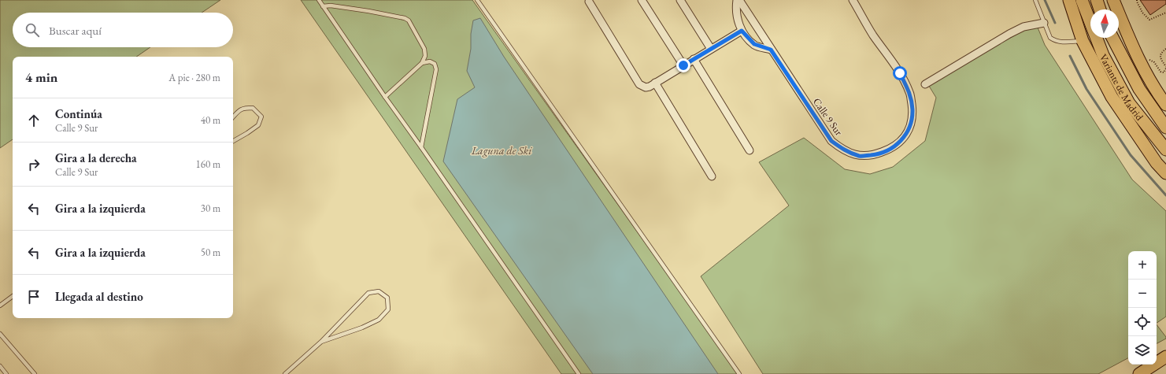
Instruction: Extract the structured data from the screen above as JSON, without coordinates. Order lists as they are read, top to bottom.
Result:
{
  "streets": {
    "main road": ["Variante de Madrid"],
    "street": ["Calle 9 Sur"]
  },
  "water": ["Laguna de Ski"],
  "north": "top",
  "page": {
    "search": "Buscar aquí",
    "heading": ["4 min", "A pie · 280 m"],
    "list": [
      ["Continúa", "Calle 9 Sur", "40 m"],
      ["Gira a la derecha", "Calle 9 Sur", "160 m"],
      ["Gira a la izquierda", "30 m"],
      ["Gira a la izquierda", "50 m"],
      "Llegada al destino"
    ],
    "map_buttons": ["+", "−"]
  }
}
